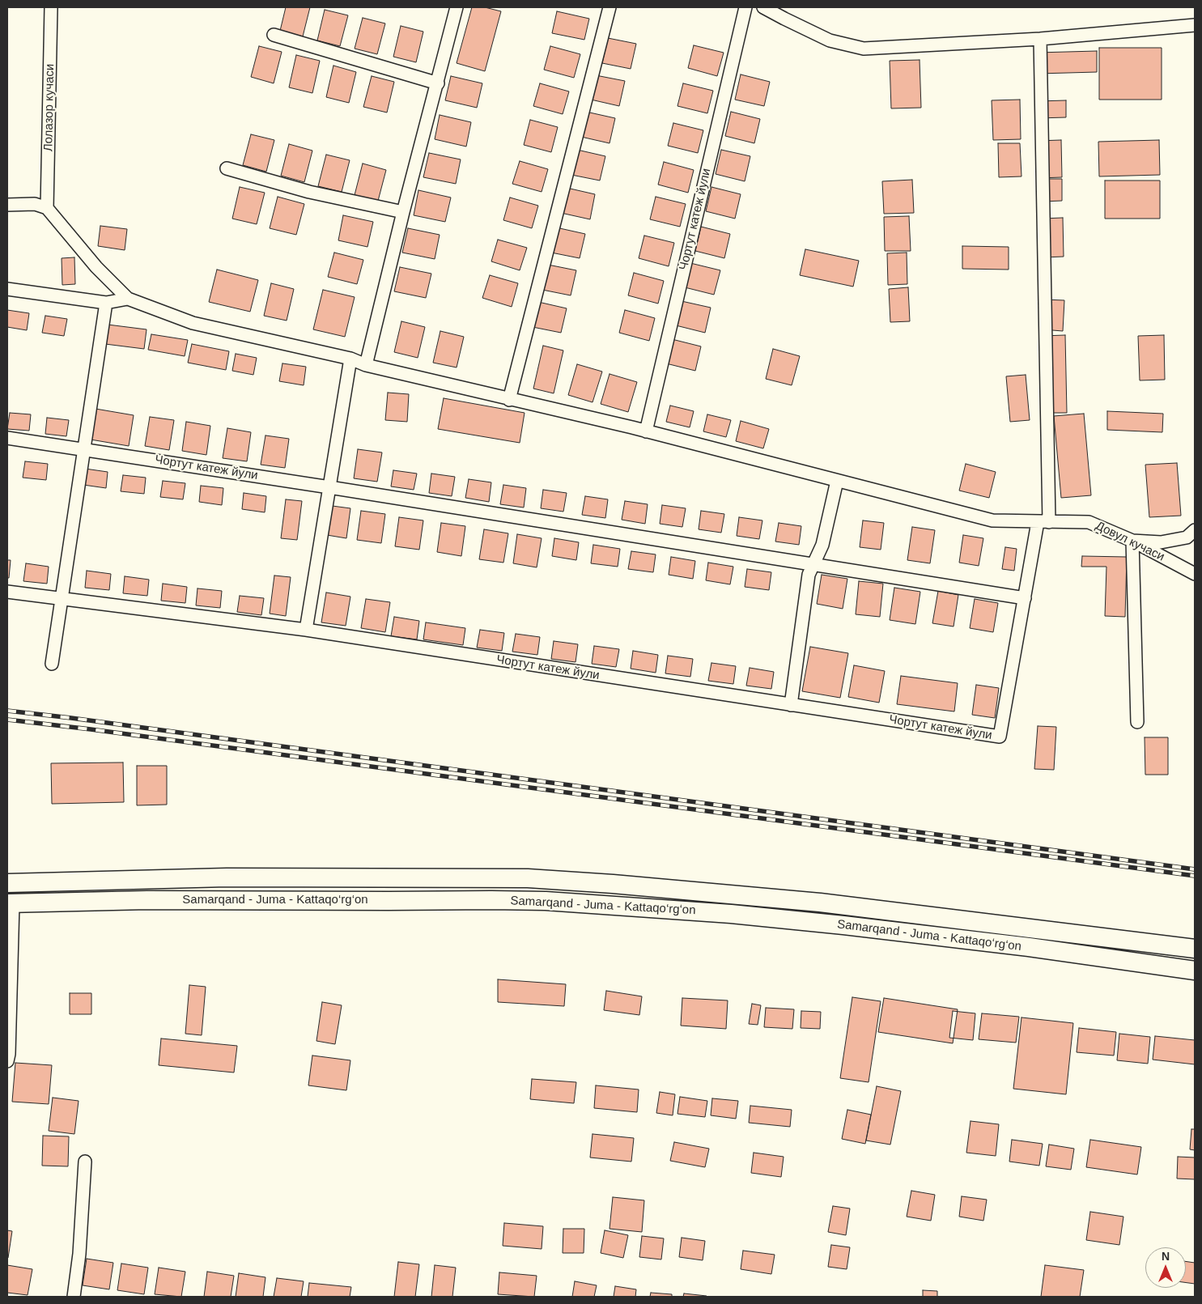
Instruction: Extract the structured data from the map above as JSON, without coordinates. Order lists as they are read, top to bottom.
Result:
{
  "streets": {
    "main road": ["Samarqand - Juma - Kattaqo‘rg‘on"],
    "street": ["Лолазор кучаси", "Чортут катеж йули", "Довул кучаси"]
  },
  "crossings": [
    ["Чортут катеж йули", "Довул кучаси"]
  ],
  "north": "top"
}
